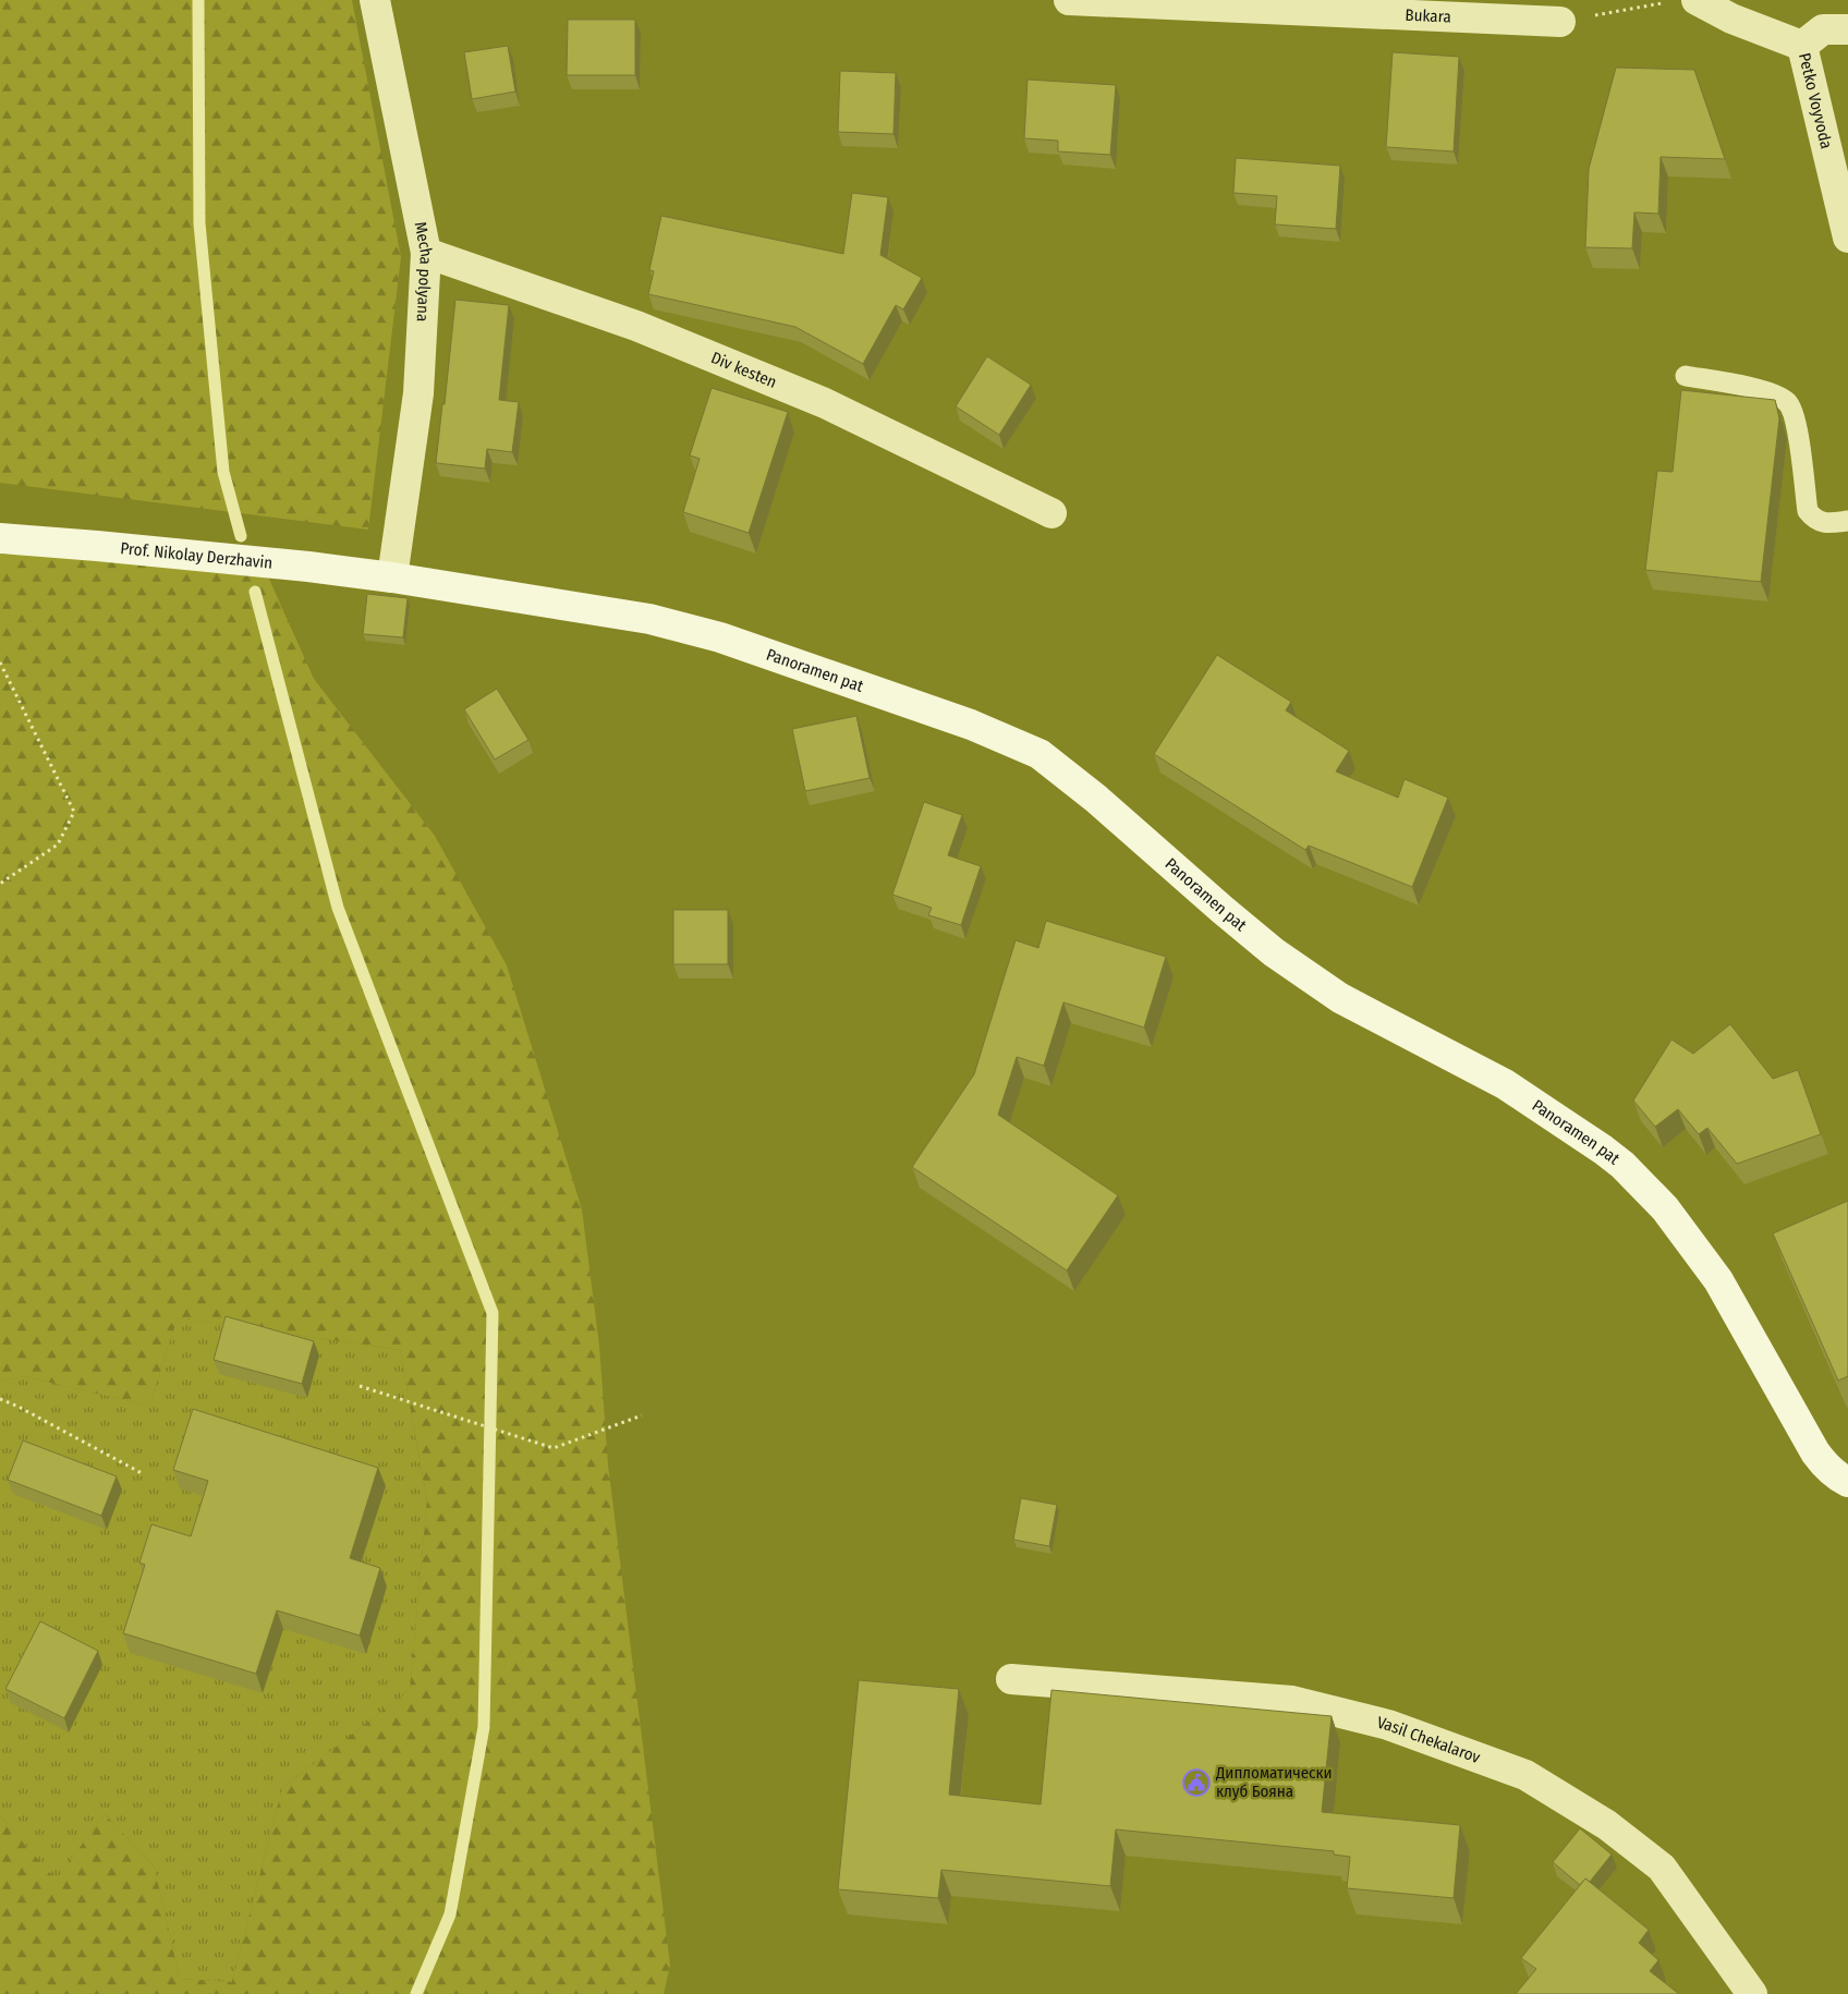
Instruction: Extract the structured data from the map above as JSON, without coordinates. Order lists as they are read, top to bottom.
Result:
{
  "streets": {
    "main road": ["Prof. Nikolay Derzhavin", "Panoramen pat"],
    "street": [
      "Bukara",
      "Petko Voyvoda",
      "Mecha polyana",
      "Div kesten",
      "Vasil Chekalarov"
    ]
  },
  "crossings": [
    ["Mecha polyana", "Div kesten"],
    ["Mecha polyana", "Prof. Nikolay Derzhavin"],
    ["Mecha polyana", "Panoramen pat"],
    ["Prof. Nikolay Derzhavin", "Panoramen pat"]
  ],
  "places": {
    "public building": ["Дипломатически клуб Бояна"]
  }
}
